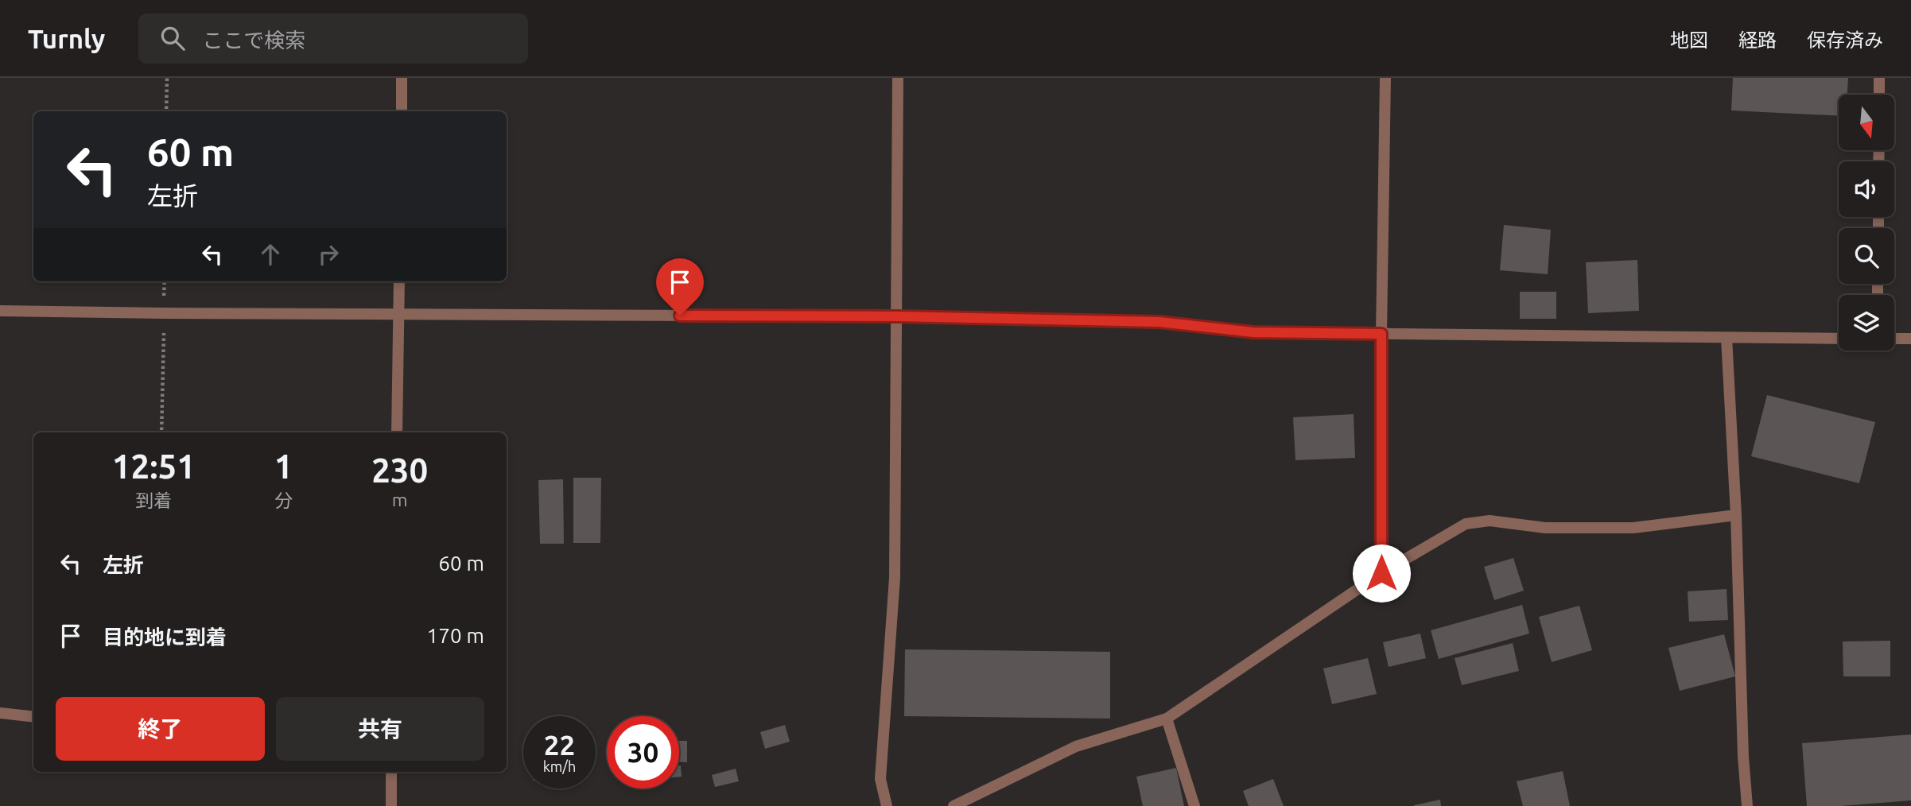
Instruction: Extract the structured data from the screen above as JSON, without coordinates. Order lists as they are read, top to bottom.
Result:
{
  "north": "bottom",
  "page": {
    "header": "Turnly",
    "search": "ここで検索",
    "nav": ["地図", "経路", "保存済み"],
    "turn": ["60 m", "左折"],
    "eta": [
      "12:51",
      "到着",
      "1",
      "分",
      "230",
      "m"
    ],
    "list": [
      {
        "name": "左折",
        "value": "60 m"
      },
      {
        "name": "目的地に到着",
        "value": "170 m"
      }
    ],
    "buttons": ["終了", "共有"],
    "speed": "22 km/h",
    "limit": "30"
  }
}
